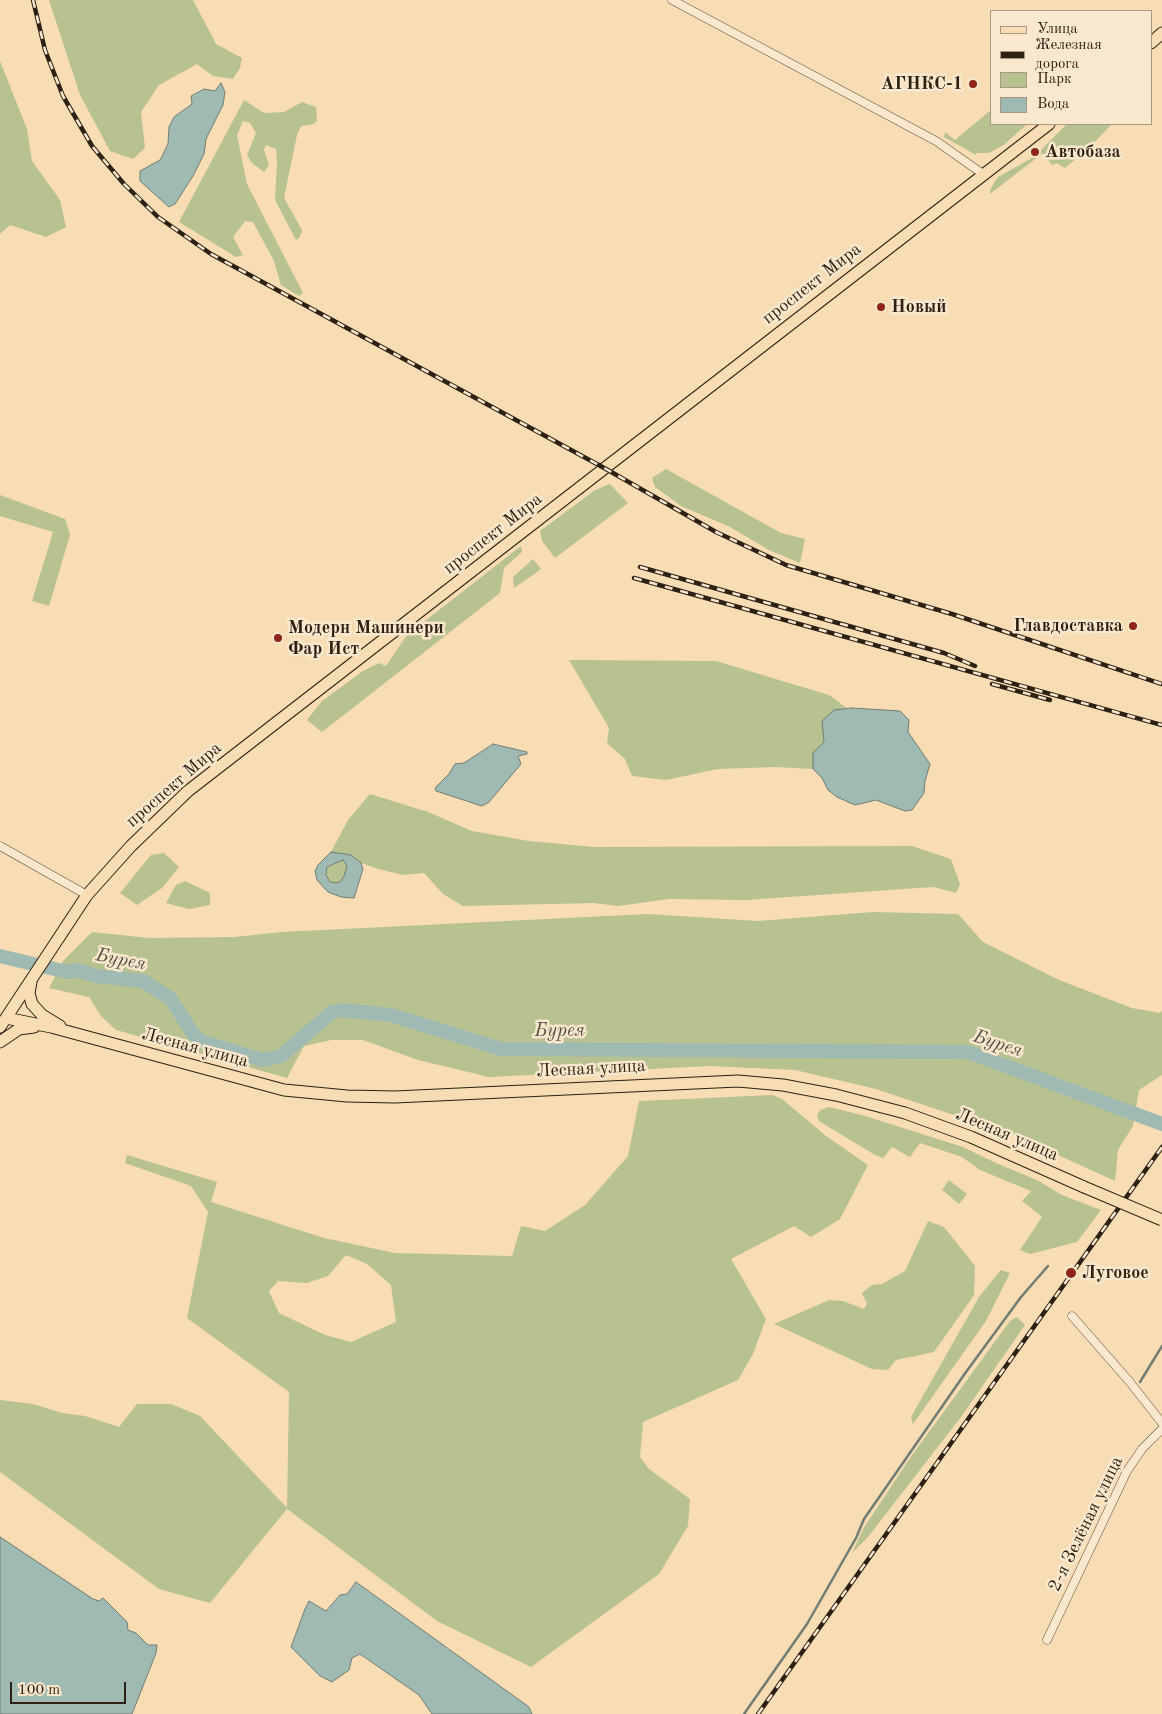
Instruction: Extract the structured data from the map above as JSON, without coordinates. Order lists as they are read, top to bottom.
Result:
{
  "streets": {
    "main road": ["проспект Мира", "Лесная улица"],
    "street": ["2-я Зелёная улица"]
  },
  "crossings": [
    ["проспект Мира", "Лесная улица"]
  ],
  "water": ["Бурея"],
  "places": [
    "АГНКС-1",
    "Автобаза",
    "Новый",
    "Главдоставка",
    "Модерн Машинери Фар Ист",
    "Луговое"
  ],
  "legend": [
    "Улица",
    "Железная дорога",
    "Парк",
    "Вода"
  ],
  "scale_bar": "100 m"
}
